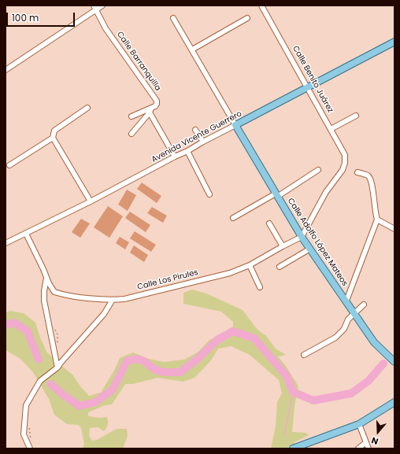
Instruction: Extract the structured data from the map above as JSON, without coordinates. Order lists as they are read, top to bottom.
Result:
{
  "streets": {
    "main road": ["Avenida Vicente Guerrero", "Calle Adolfo López Mateos"],
    "street": ["Calle Barranquilla", "Calle Benito Juárez", "Calle Los Pirules"]
  },
  "crossings": [
    ["Calle Benito Juárez", "Avenida Vicente Guerrero"],
    ["Calle Benito Juárez", "Calle Adolfo López Mateos"],
    ["Calle Benito Juárez", "Calle Los Pirules"],
    ["Avenida Vicente Guerrero", "Calle Adolfo López Mateos"],
    ["Avenida Vicente Guerrero", "Calle Los Pirules"],
    ["Calle Adolfo López Mateos", "Calle Los Pirules"]
  ],
  "scale_bar": "100 m",
  "north": "bottom"
}
